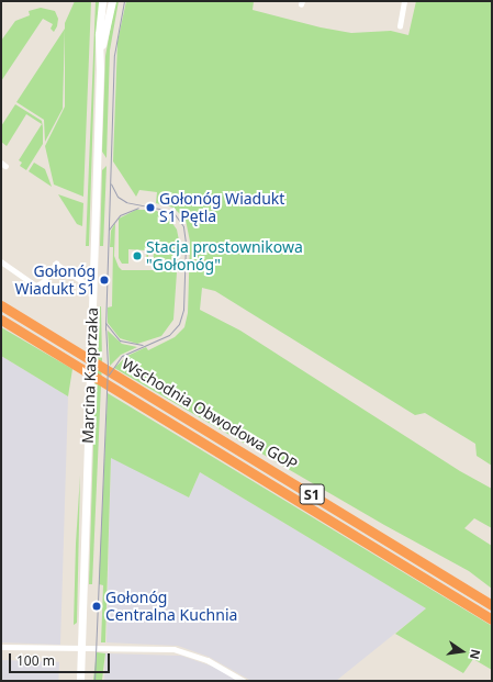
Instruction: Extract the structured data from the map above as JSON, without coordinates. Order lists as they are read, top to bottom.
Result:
{
  "streets": {
    "highway": ["Wschodnia Obwodowa GOP", "S1"],
    "street": ["Marcina Kasprzaka"]
  },
  "places": [
    "Gołonóg Wiadukt S1 Pętla",
    "Stacja prostownikowa \"Gołonóg\"",
    "Gołonóg Wiadukt S1",
    "Gołonóg Centralna Kuchnia"
  ],
  "scale_bar": "100 m",
  "north": "right"
}
